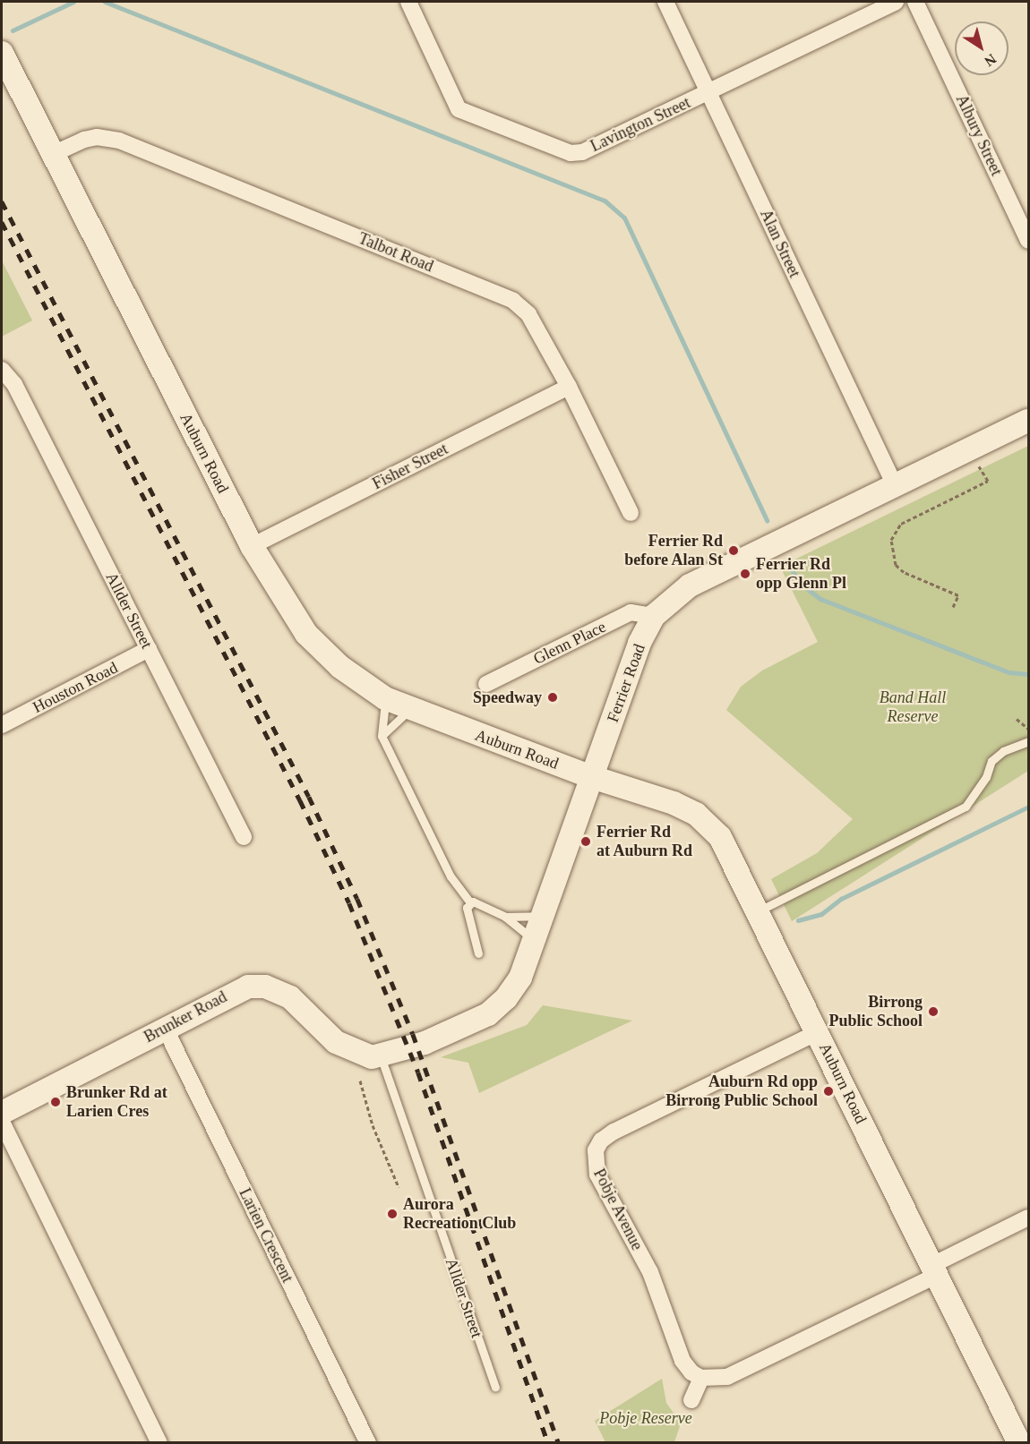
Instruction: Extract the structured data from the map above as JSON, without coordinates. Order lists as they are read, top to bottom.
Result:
{
  "streets": {
    "main road": ["Auburn Road", "Ferrier Road", "Brunker Road"],
    "street": [
      "Lavington Street",
      "Albury Street",
      "Alan Street",
      "Talbot Road",
      "Fisher Street",
      "Allder Street",
      "Glenn Place",
      "Houston Road",
      "Pobje Avenue",
      "Larien Crescent"
    ]
  },
  "crossings": [
    ["Lavington Street", "Alan Street"],
    ["Alan Street", "Ferrier Road"],
    ["Talbot Road", "Auburn Road"],
    ["Talbot Road", "Fisher Street"],
    ["Auburn Road", "Fisher Street"],
    ["Auburn Road", "Ferrier Road"],
    ["Auburn Road", "Pobje Avenue"],
    ["Allder Street", "Ferrier Road"],
    ["Allder Street", "Houston Road"],
    ["Allder Street", "Brunker Road"],
    ["Glenn Place", "Ferrier Road"],
    ["Ferrier Road", "Brunker Road"],
    ["Brunker Road", "Larien Crescent"]
  ],
  "parks": ["Band Hall Reserve", "Pobje Reserve"],
  "places": [
    "Ferrier Rd before Alan St",
    "Ferrier Rd opp Glenn Pl",
    "Speedway",
    "Ferrier Rd at Auburn Rd",
    "Birrong Public School",
    "Auburn Rd opp Birrong Public School",
    "Brunker Rd at Larien Cres",
    "Aurora Recreation Club"
  ],
  "north": "bottom right"
}
